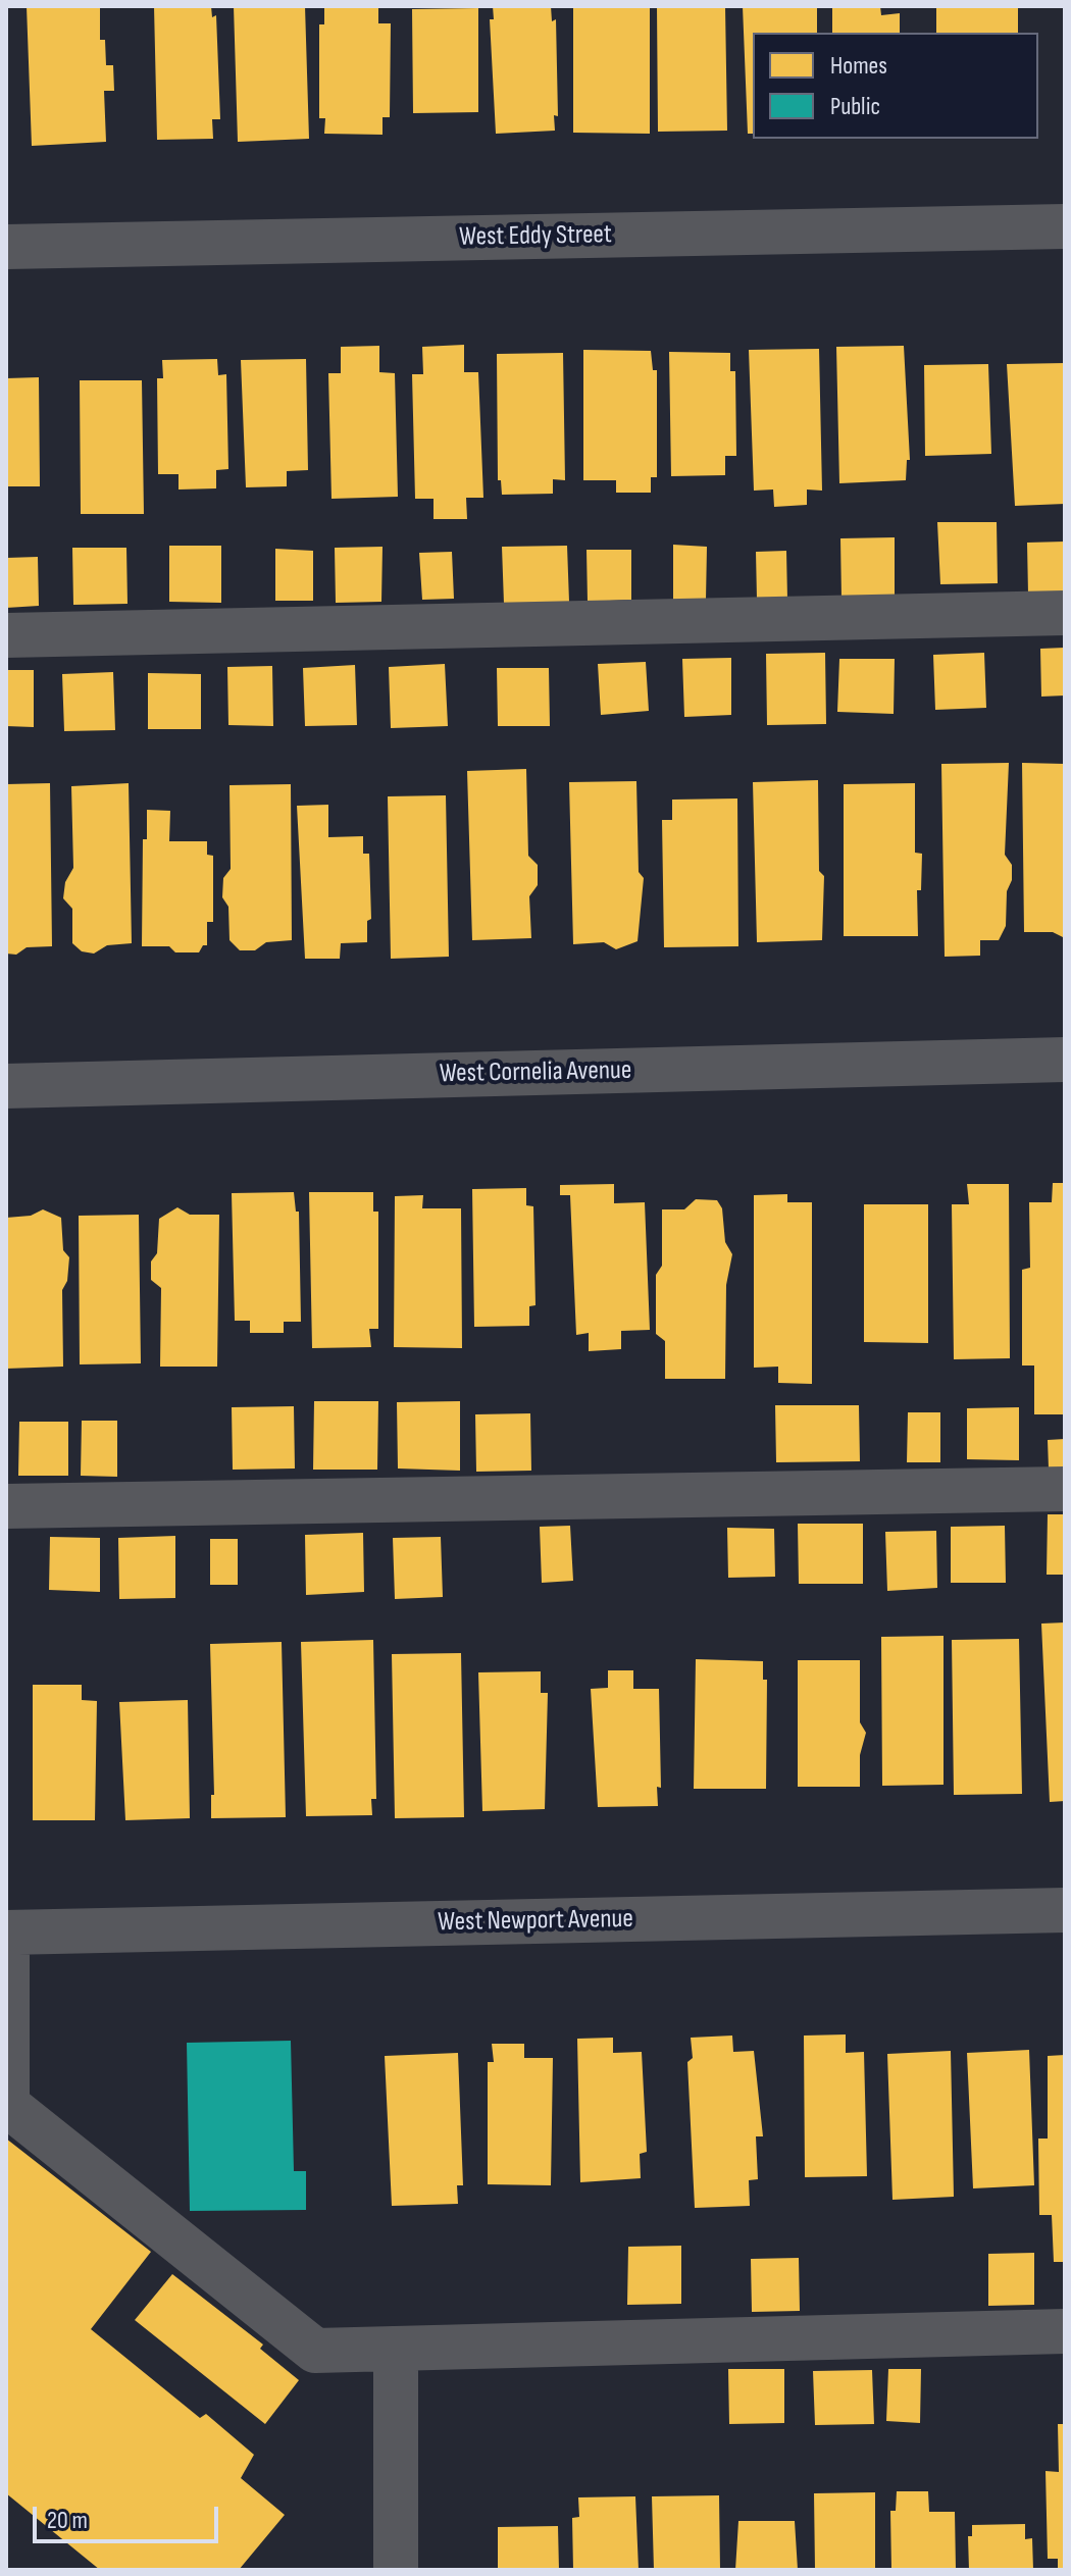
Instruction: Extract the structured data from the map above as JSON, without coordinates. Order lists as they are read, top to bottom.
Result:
{
  "streets": {
    "street": ["West Eddy Street", "West Cornelia Avenue", "West Newport Avenue"]
  },
  "legend": ["Homes", "Public"],
  "scale_bar": "20 m"
}
